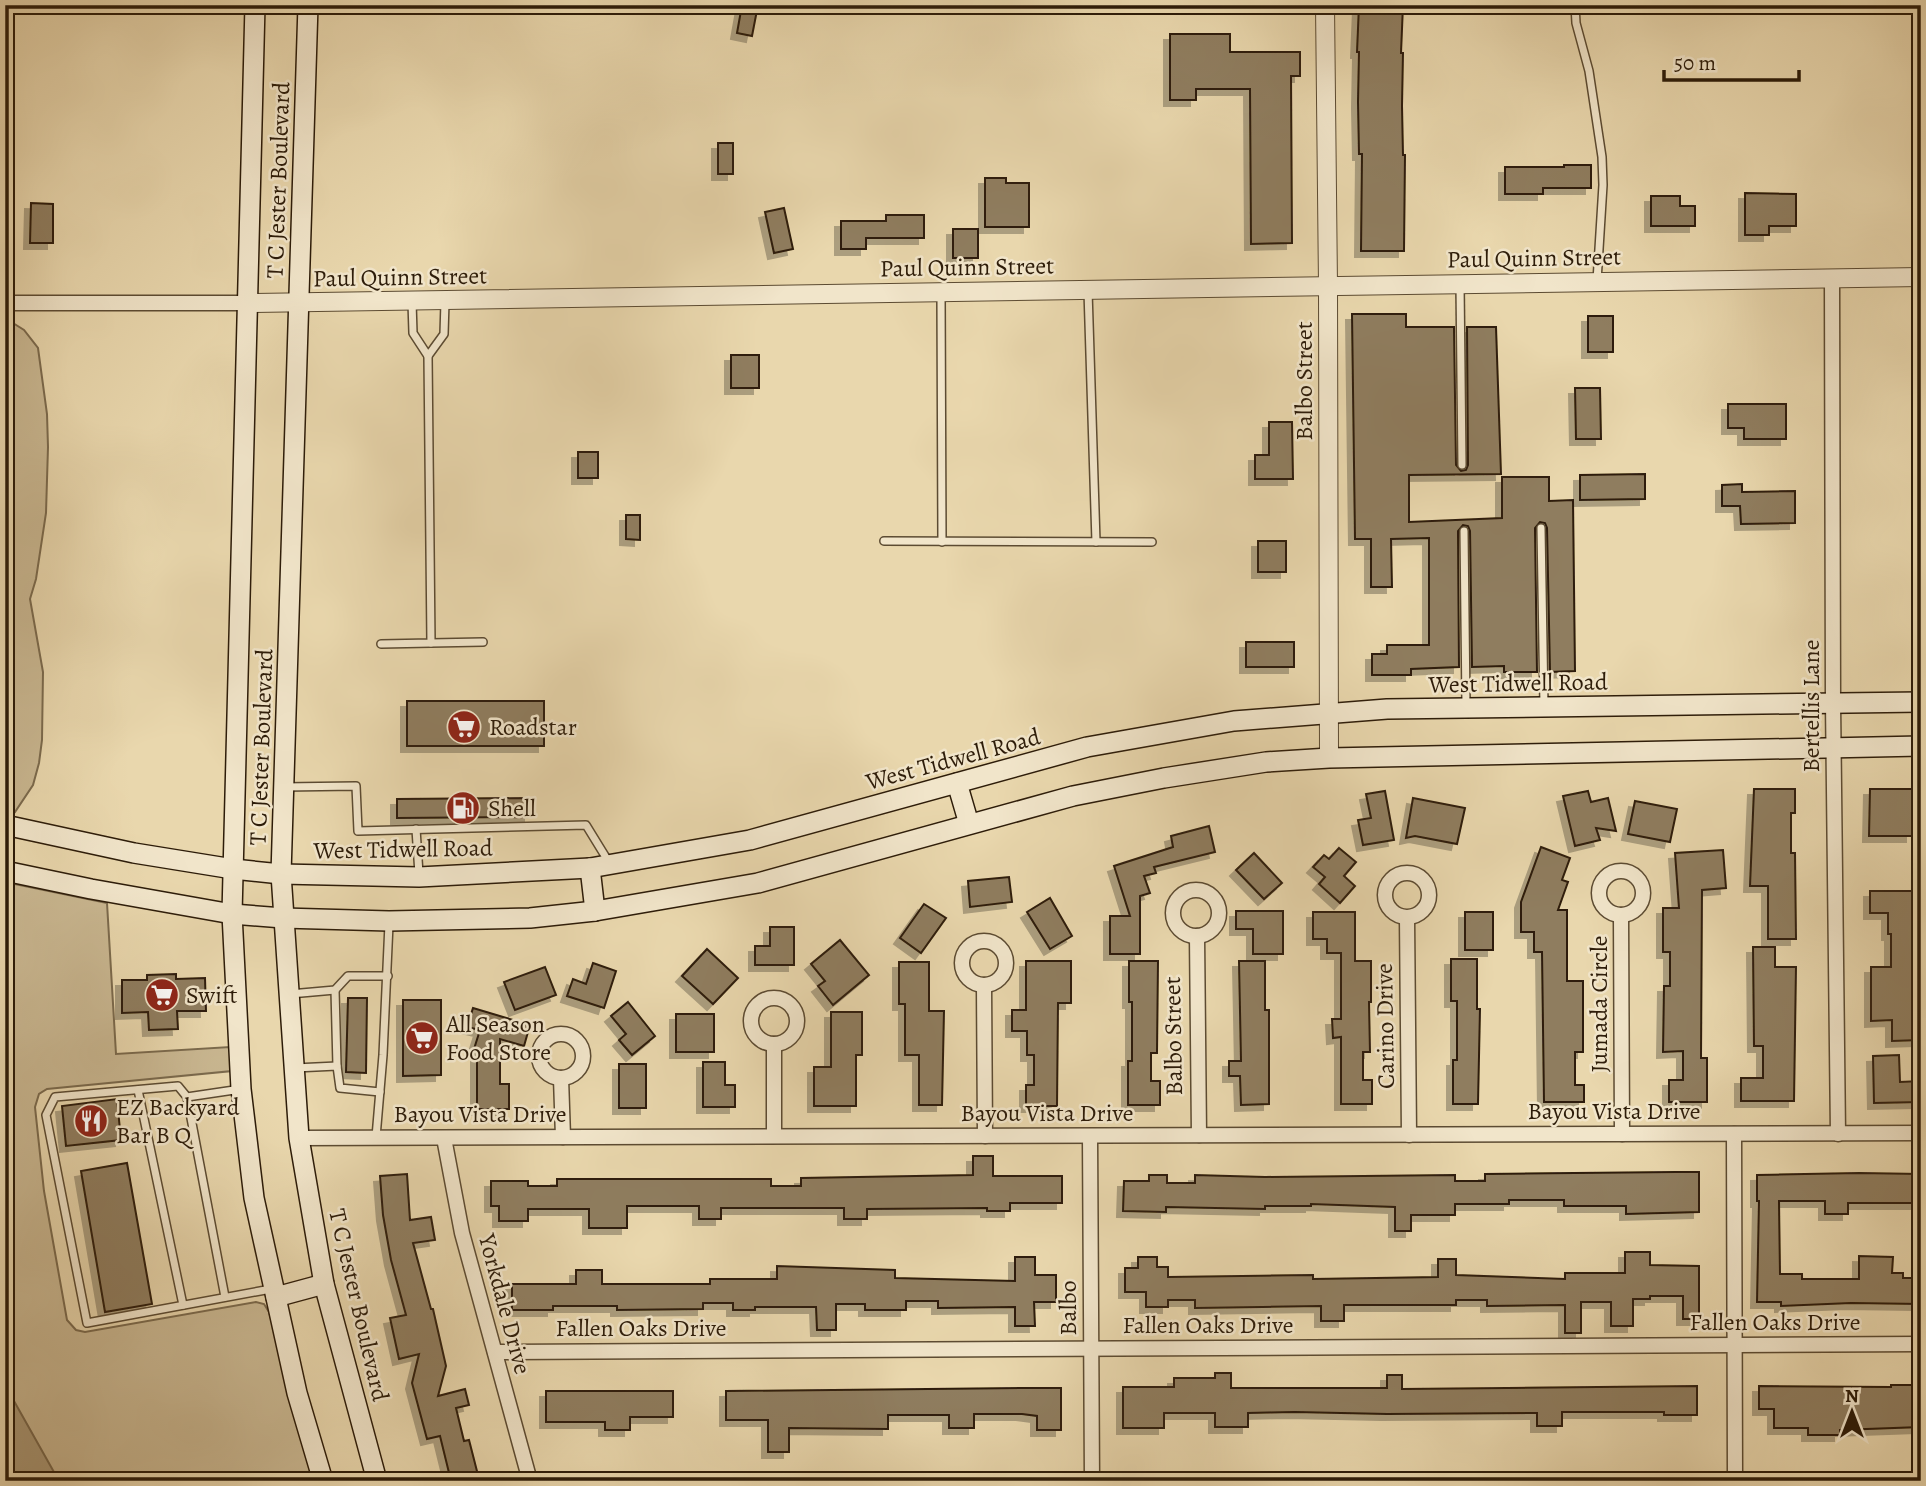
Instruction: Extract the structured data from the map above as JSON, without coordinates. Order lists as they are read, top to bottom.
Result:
{
  "streets": {
    "main road": ["T C Jester Boulevard", "West Tidwell Road"],
    "street": [
      "Paul Quinn Street",
      "Balbo Street",
      "Bertellis Lane",
      "Jumada Circle",
      "Carino Drive",
      "Bayou Vista Drive",
      "Yorkdale Drive",
      "Balbo",
      "Fallen Oaks Drive"
    ]
  },
  "crossings": [
    ["T C Jester Boulevard", "Paul Quinn Street"],
    ["T C Jester Boulevard", "West Tidwell Road"],
    ["T C Jester Boulevard", "Bayou Vista Drive"],
    ["Paul Quinn Street", "Balbo Street"],
    ["Paul Quinn Street", "Bertellis Lane"],
    ["Balbo Street", "West Tidwell Road"],
    ["Balbo Street", "Bayou Vista Drive"],
    ["West Tidwell Road", "Bertellis Lane"],
    ["Bertellis Lane", "Bayou Vista Drive"],
    ["Jumada Circle", "Bayou Vista Drive"],
    ["Carino Drive", "Bayou Vista Drive"],
    ["Bayou Vista Drive", "Yorkdale Drive"],
    ["Bayou Vista Drive", "Balbo"],
    ["Yorkdale Drive", "Fallen Oaks Drive"],
    ["Balbo", "Fallen Oaks Drive"]
  ],
  "places": {
    "supermarket": ["Roadstar", "Swift", "All Season Food Store"],
    "fuel station": ["Shell"],
    "restaurant": ["EZ Backyard Bar B Q"]
  },
  "scale_bar": "50 m",
  "north": "top"
}
